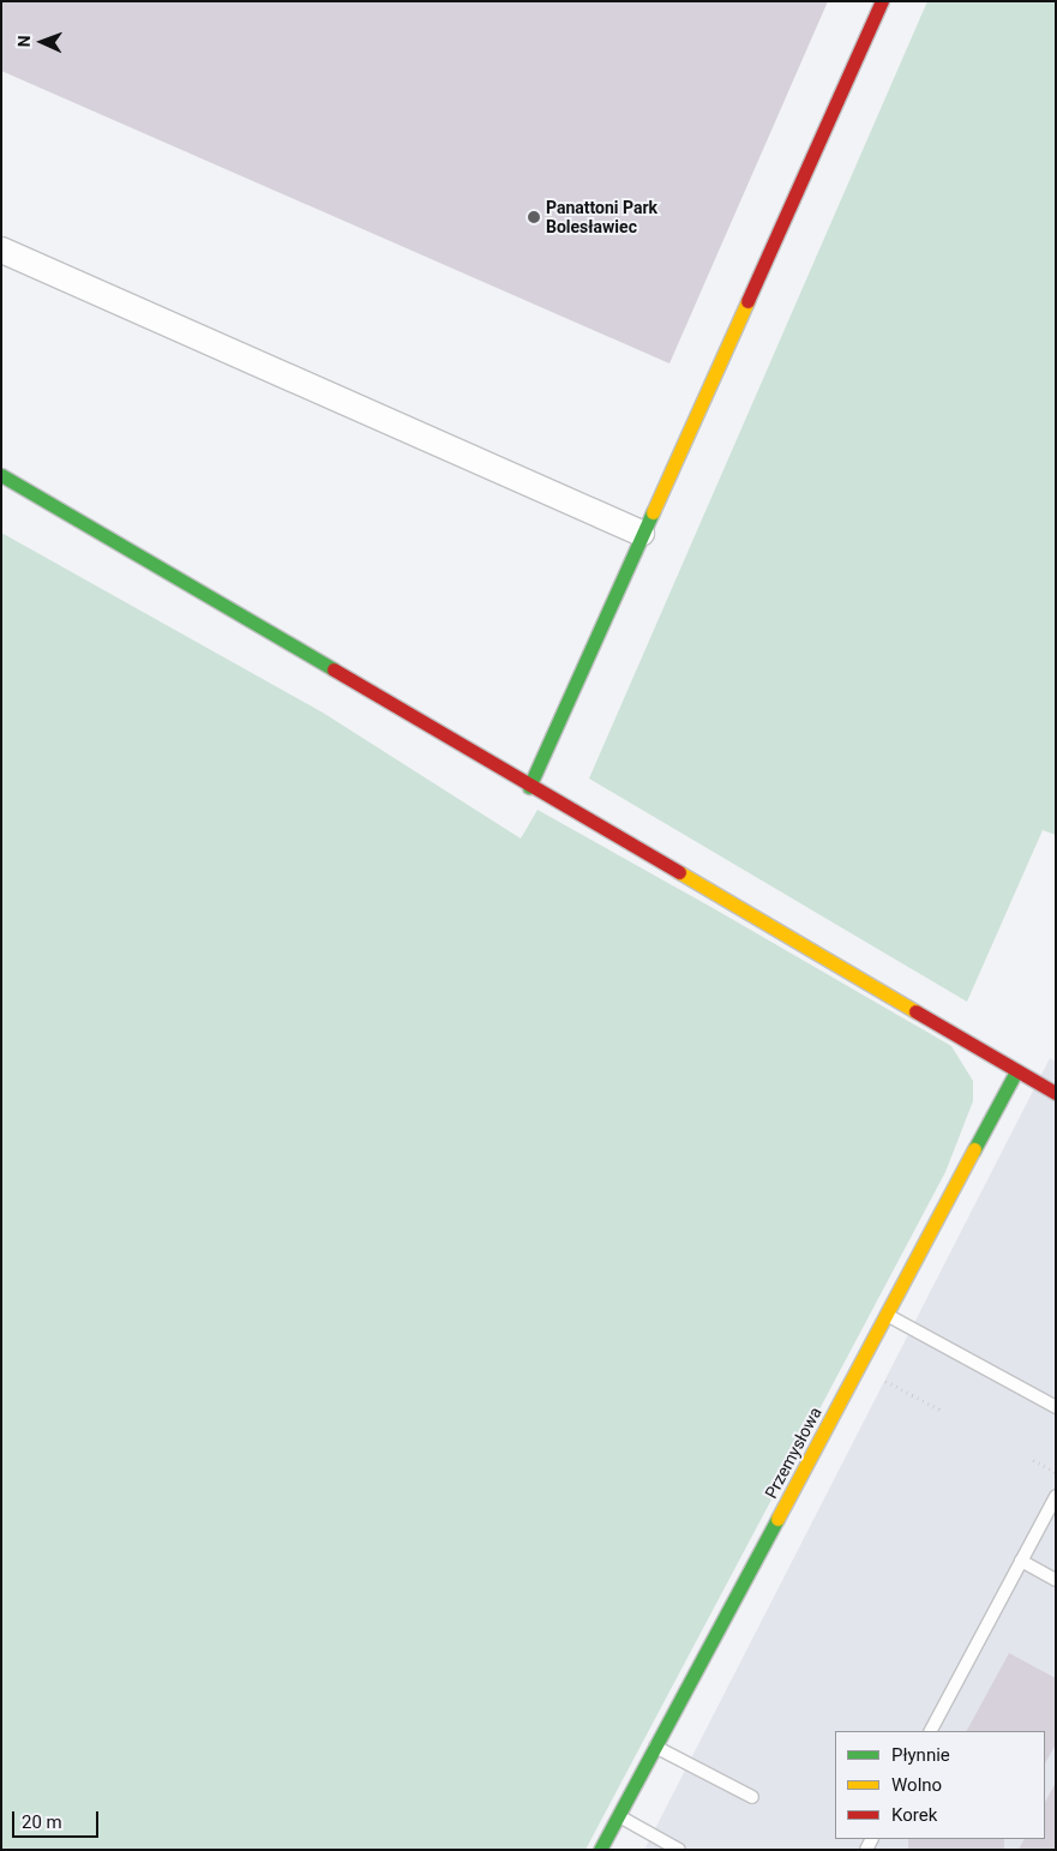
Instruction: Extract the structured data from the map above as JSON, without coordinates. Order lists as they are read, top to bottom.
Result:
{
  "streets": {
    "street": ["Przemysłowa"]
  },
  "places": ["Panattoni Park Bolesławiec"],
  "legend": ["Płynnie", "Wolno", "Korek"],
  "scale_bar": "20 m",
  "north": "left"
}
